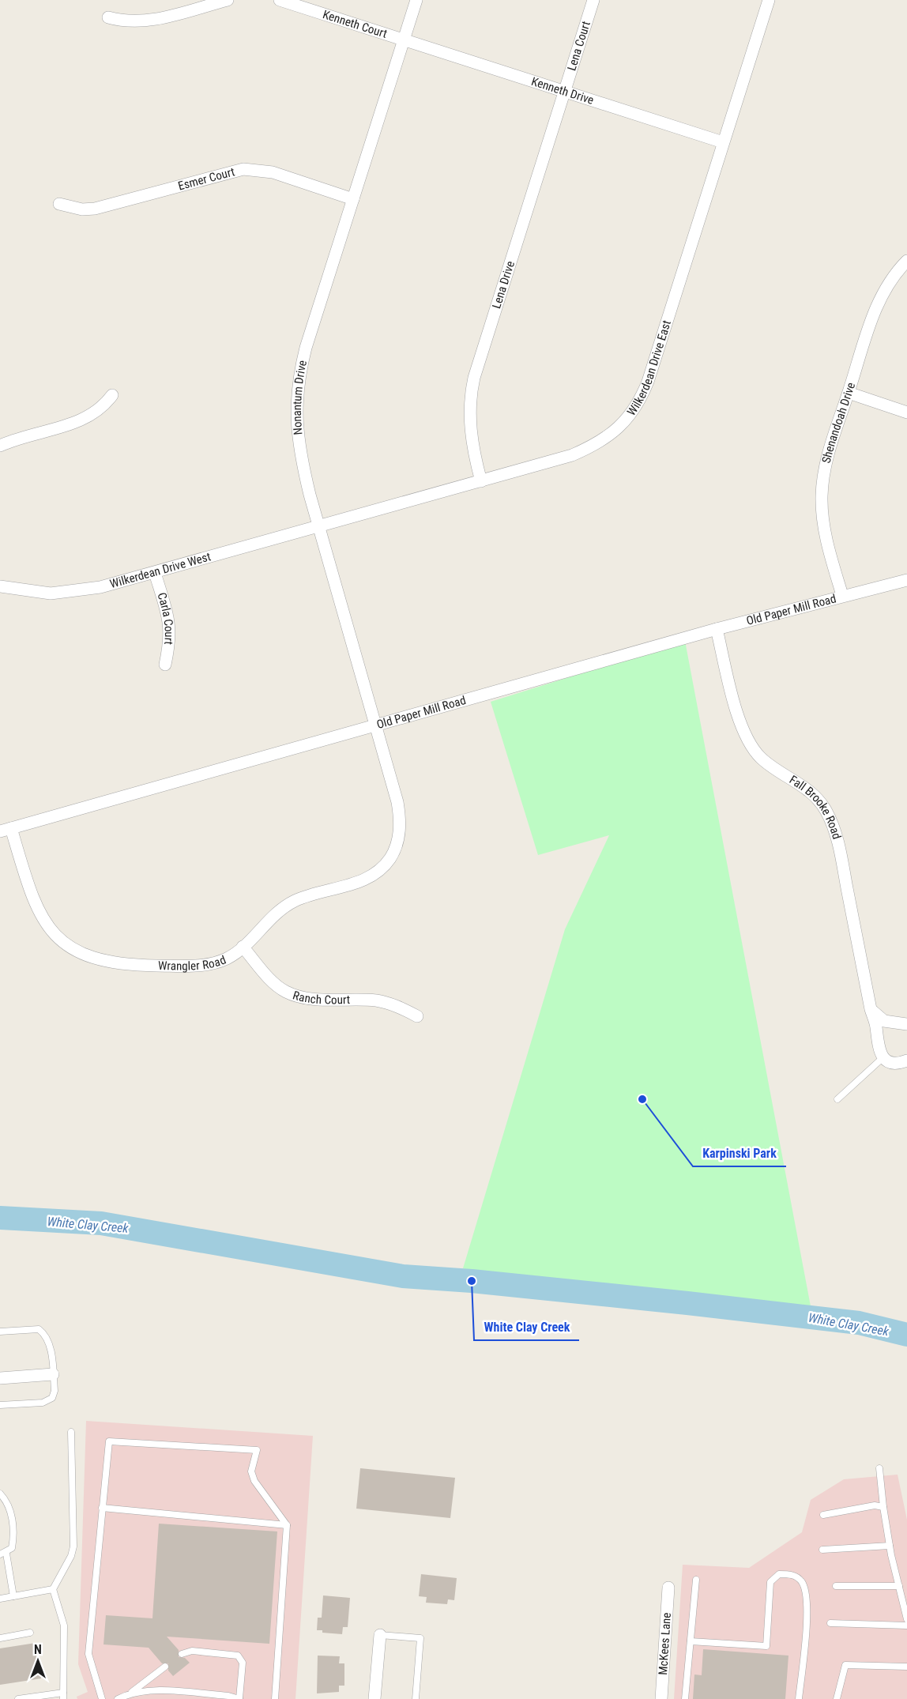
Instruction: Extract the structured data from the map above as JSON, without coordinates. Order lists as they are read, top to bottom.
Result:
{
  "streets": {
    "street": [
      "Kenneth Court",
      "Lena Court",
      "Kenneth Drive",
      "Esmer Court",
      "Lena Drive",
      "Wilkerdean Drive East",
      "Nonantum Drive",
      "Shenandoah Drive",
      "Wilkerdean Drive West",
      "Old Paper Mill Road",
      "Carla Court",
      "Fall Brooke Road",
      "Wrangler Road",
      "Ranch Court",
      "McKees Lane"
    ]
  },
  "crossings": [
    ["Kenneth Court", "Kenneth Drive"],
    ["Kenneth Court", "Nonantum Drive"],
    ["Lena Court", "Kenneth Drive"],
    ["Lena Court", "Lena Drive"],
    ["Kenneth Drive", "Lena Drive"],
    ["Kenneth Drive", "Wilkerdean Drive East"],
    ["Kenneth Drive", "Nonantum Drive"],
    ["Esmer Court", "Nonantum Drive"],
    ["Lena Drive", "Wilkerdean Drive East"],
    ["Wilkerdean Drive East", "Nonantum Drive"],
    ["Wilkerdean Drive East", "Wilkerdean Drive West"],
    ["Nonantum Drive", "Wilkerdean Drive West"],
    ["Nonantum Drive", "Old Paper Mill Road"],
    ["Nonantum Drive", "Wrangler Road"],
    ["Shenandoah Drive", "Old Paper Mill Road"],
    ["Wilkerdean Drive West", "Carla Court"],
    ["Old Paper Mill Road", "Fall Brooke Road"],
    ["Old Paper Mill Road", "Wrangler Road"],
    ["Wrangler Road", "Ranch Court"]
  ],
  "water": ["White Clay Creek"],
  "places": ["Karpinski Park", "White Clay Creek"],
  "north": "top"
}
